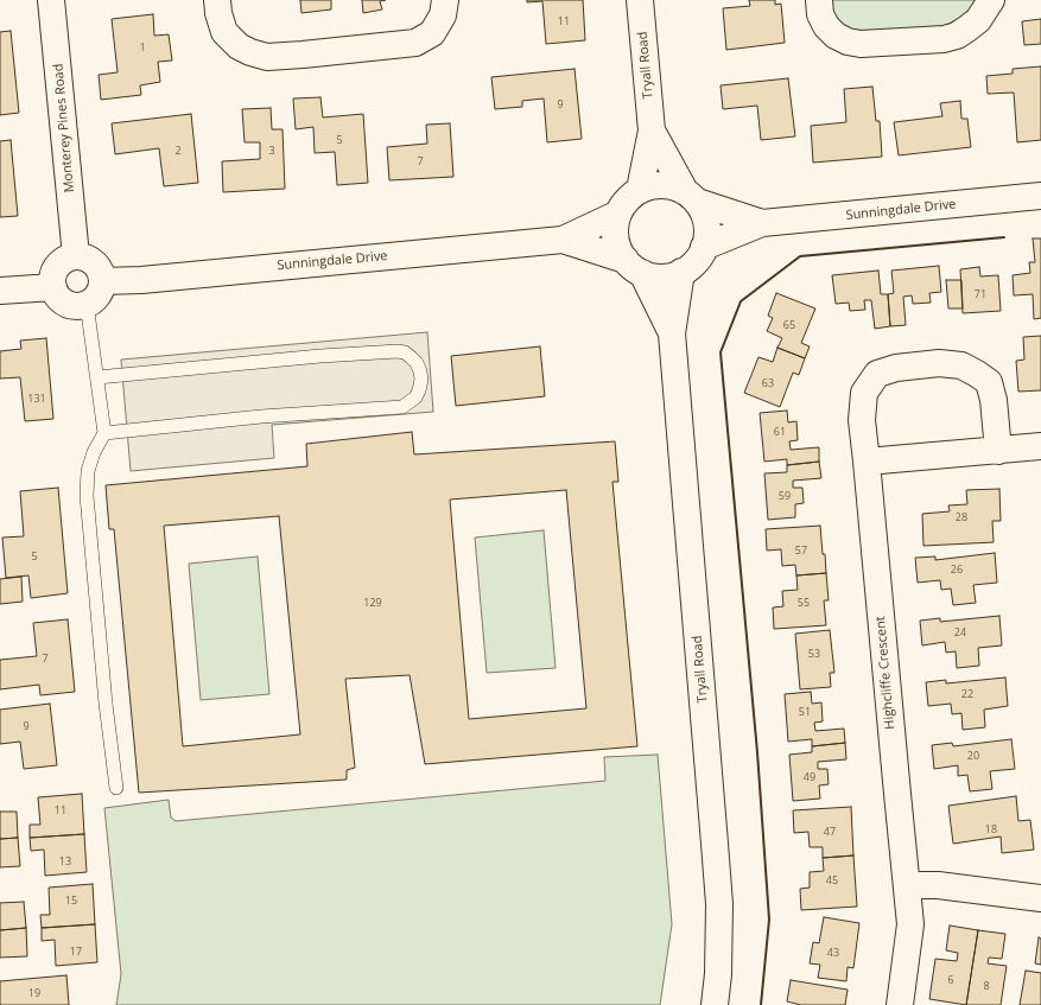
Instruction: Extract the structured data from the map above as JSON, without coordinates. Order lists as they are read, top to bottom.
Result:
{
  "streets": {
    "street": [
      "Tryall Road",
      "Monterey Pines Road",
      "Sunningdale Drive",
      "Highcliffe Crescent"
    ]
  },
  "crossings": [
    ["Tryall Road", "Sunningdale Drive"],
    ["Monterey Pines Road", "Sunningdale Drive"]
  ],
  "house_numbers": [
    "11",
    "1",
    "9",
    "5",
    "2",
    "3",
    "7",
    "71",
    "65",
    "63",
    "131",
    "61",
    "59",
    "28",
    "57",
    "5",
    "26",
    "129",
    "55",
    "24",
    "53",
    "7",
    "22",
    "51",
    "9",
    "20",
    "49",
    "11",
    "18",
    "47",
    "13",
    "45",
    "15",
    "17",
    "43",
    "6",
    "8",
    "19"
  ]
}
